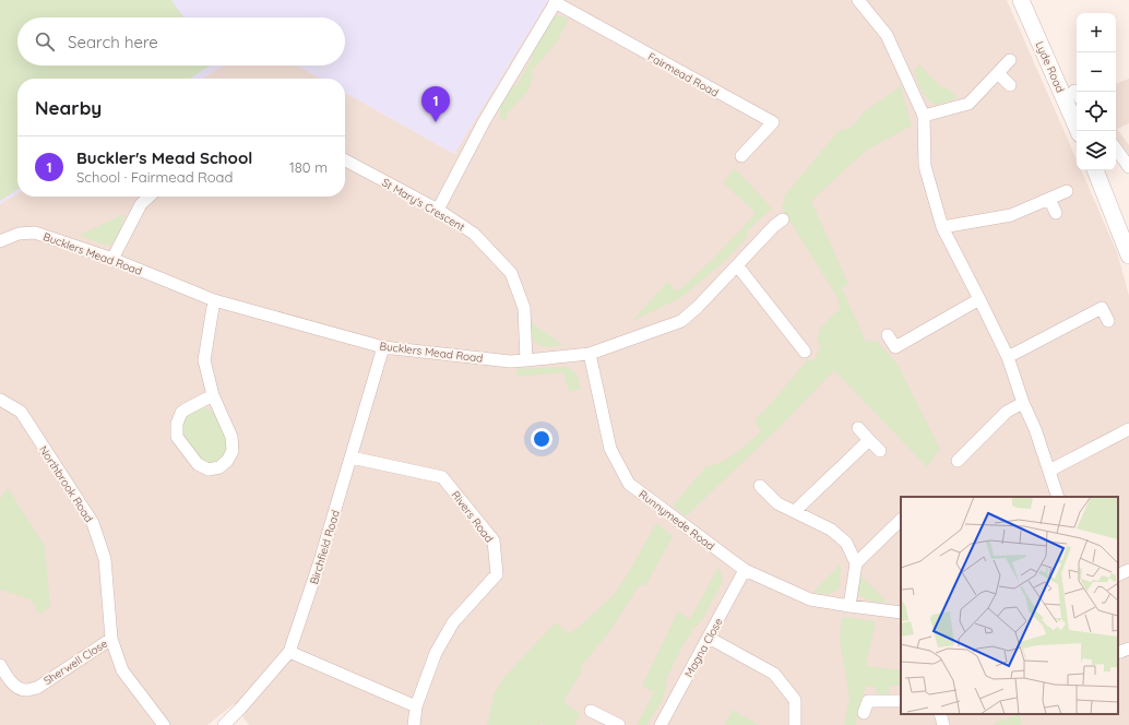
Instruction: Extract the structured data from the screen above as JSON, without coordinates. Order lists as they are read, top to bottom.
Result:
{
  "streets": {
    "street": [
      "Lyde Road",
      "Fairmead Road",
      "St Mary's Crescent",
      "Bucklers Mead Road",
      "Northbrook Road",
      "Rivers Road",
      "Runnymede Road",
      "Birchfield Road",
      "Magna Close",
      "Sherwell Close"
    ]
  },
  "crossings": [
    ["Fairmead Road", "St Mary's Crescent"],
    ["St Mary's Crescent", "Bucklers Mead Road"],
    ["Bucklers Mead Road", "Runnymede Road"],
    ["Bucklers Mead Road", "Birchfield Road"],
    ["Northbrook Road", "Sherwell Close"],
    ["Rivers Road", "Birchfield Road"],
    ["Runnymede Road", "Magna Close"]
  ],
  "page": {
    "map_buttons": ["+", "−"],
    "search": "Search here",
    "heading": "Nearby",
    "pins": "1",
    "list": [
      {
        "mark": "1",
        "name": "Buckler's Mead School",
        "note": "School · Fairmead Road",
        "value": "180 m"
      }
    ]
  }
}
